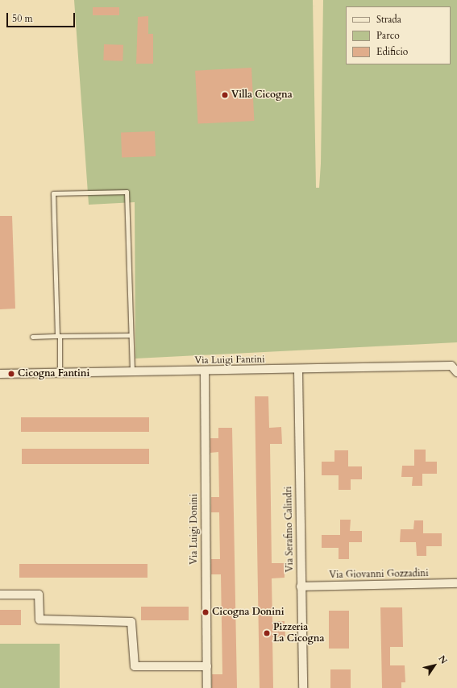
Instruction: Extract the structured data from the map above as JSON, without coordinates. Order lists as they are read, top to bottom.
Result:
{
  "streets": {
    "street": [
      "Via Luigi Fantini",
      "Via Luigi Donini",
      "Via Serafino Calindri",
      "Via Giovanni Gozzadini"
    ]
  },
  "crossings": [
    ["Via Luigi Fantini", "Via Luigi Donini"],
    ["Via Luigi Fantini", "Via Serafino Calindri"],
    ["Via Serafino Calindri", "Via Giovanni Gozzadini"]
  ],
  "places": [
    "Villa Cicogna",
    "Cicogna Fantini",
    "Cicogna Donini",
    "Pizzeria La Cicogna"
  ],
  "legend": ["Strada", "Parco", "Edificio"],
  "scale_bar": "50 m",
  "north": "top right"
}
